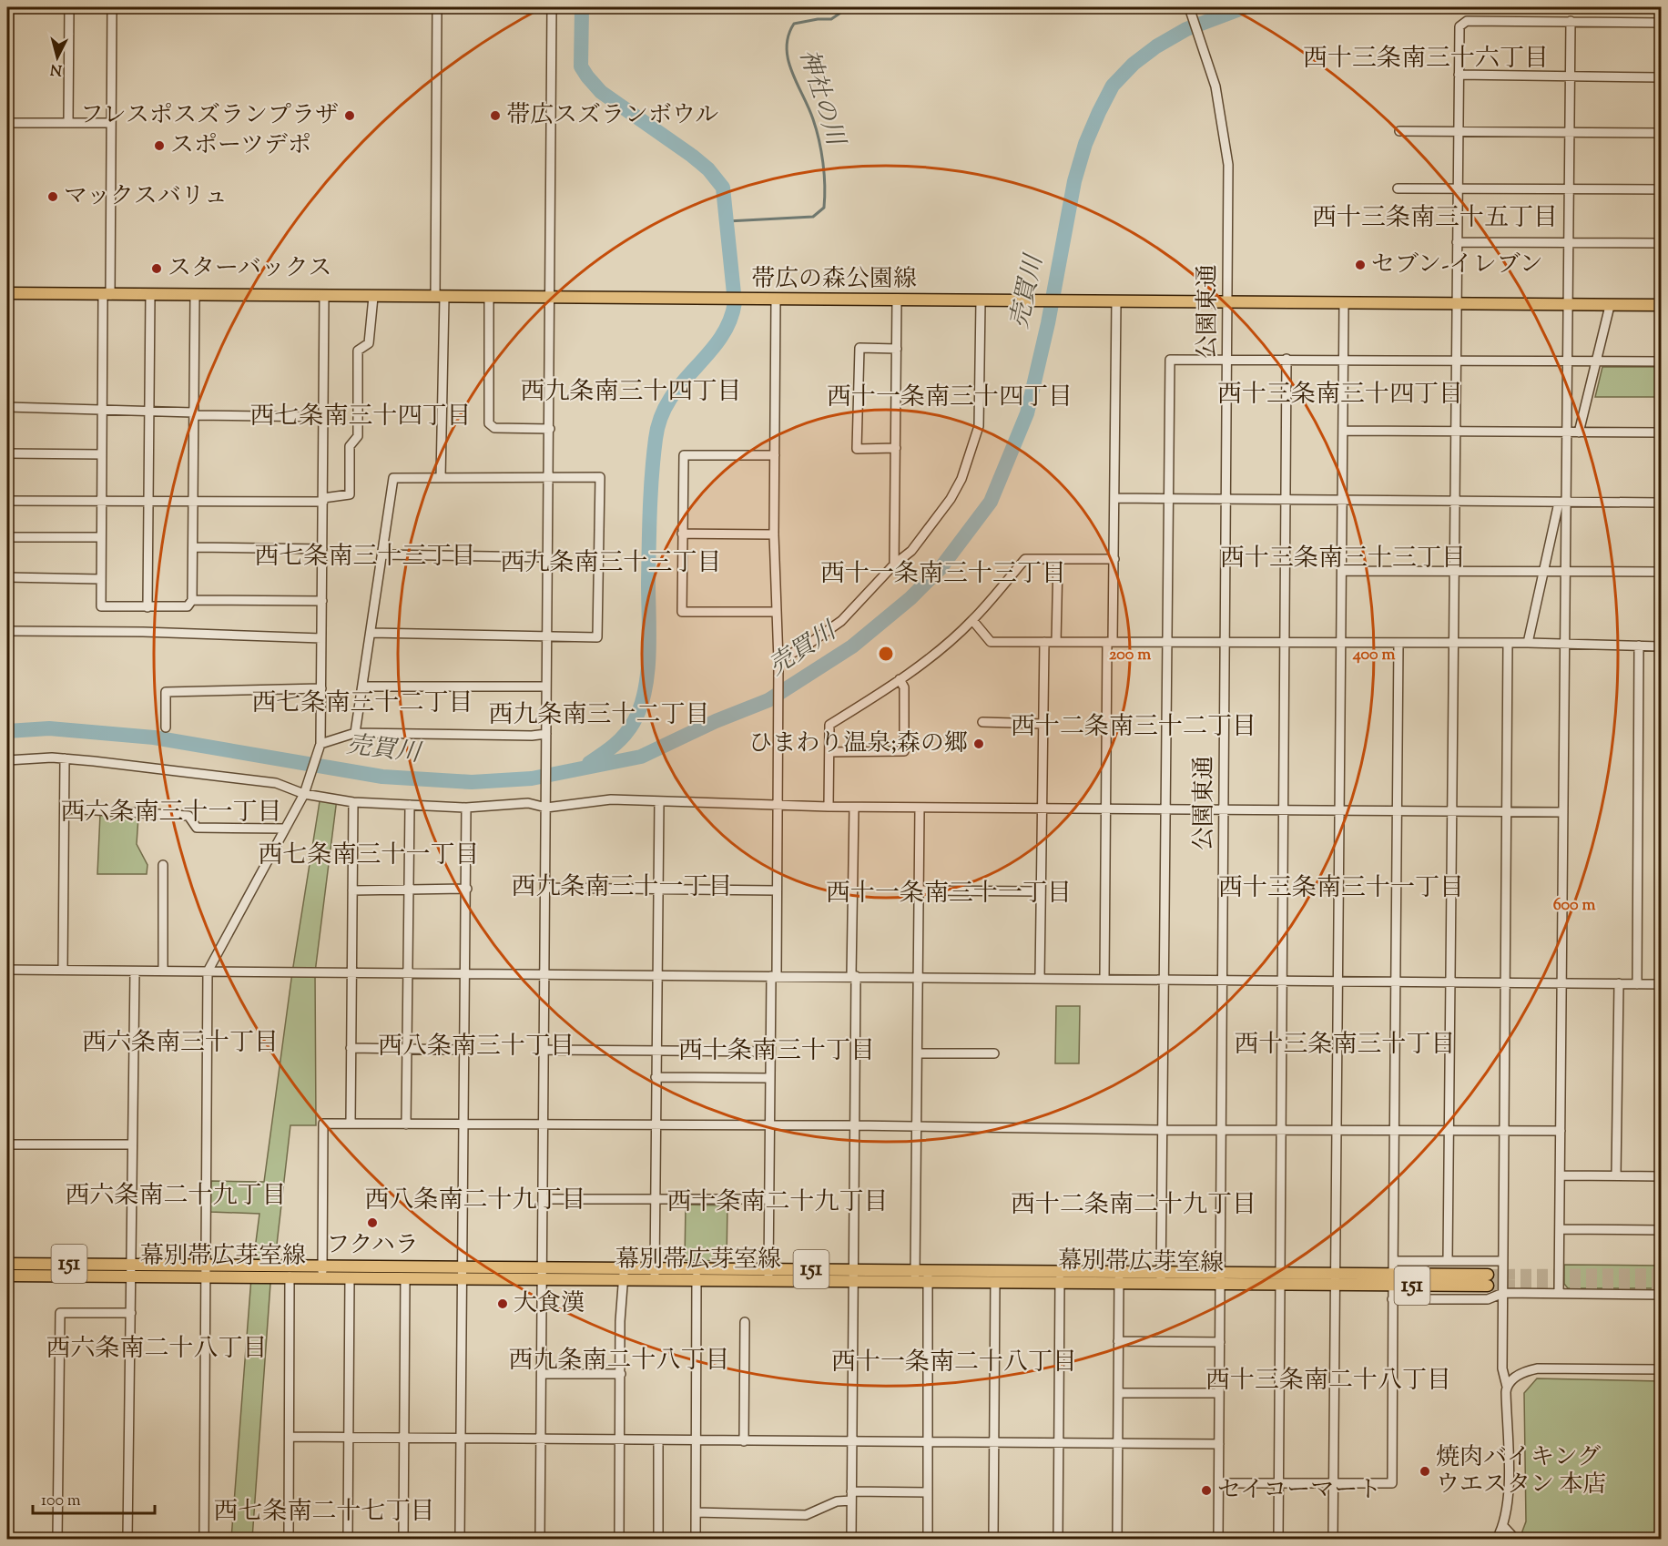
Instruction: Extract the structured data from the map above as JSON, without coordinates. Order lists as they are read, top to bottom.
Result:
{
  "streets": {
    "main road": ["帯広の森公園線", "幕別帯広芽室線", "151"],
    "street": ["公園東通"]
  },
  "crossings": [
    ["帯広の森公園線", "公園東通"],
    ["公園東通", "幕別帯広芽室線"]
  ],
  "districts": [
    "西十三条南三十六丁目",
    "西十三条南三十五丁目",
    "西九条南三十四丁目",
    "西十三条南三十四丁目",
    "西十一条南三十四丁目",
    "西七条南三十四丁目",
    "西七条南三十三丁目",
    "西十三条南三十三丁目",
    "西九条南三十三丁目",
    "西十一条南三十三丁目",
    "西七条南三十二丁目",
    "西九条南三十二丁目",
    "西十二条南三十二丁目",
    "西六条南三十一丁目",
    "西七条南三十一丁目",
    "西九条南三十一丁目",
    "西十三条南三十一丁目",
    "西十一条南三十一丁目",
    "西六条南三十丁目",
    "西十三条南三十丁目",
    "西八条南三十丁目",
    "西十条南三十丁目",
    "西六条南二十九丁目",
    "西八条南二十九丁目",
    "西十条南二十九丁目",
    "西十二条南二十九丁目",
    "西六条南二十八丁目",
    "西九条南二十八丁目",
    "西十一条南二十八丁目",
    "西十三条南二十八丁目",
    "西七条南二十七丁目"
  ],
  "water": ["神社の川", "売買川"],
  "places": [
    "フレスポスズランプラザ",
    "帯広スズランボウル",
    "スポーツデポ",
    "マックスバリュ",
    "セブン-イレブン",
    "スターバックス",
    "ひまわり温泉;森の郷",
    "フクハラ",
    "大食漢",
    "焼肉バイキング ウエスタン 本店",
    "セイコーマート"
  ],
  "scale_bar": "100 m",
  "north": "bottom",
  "rings": ["200 m", "400 m", "600 m"]
}
